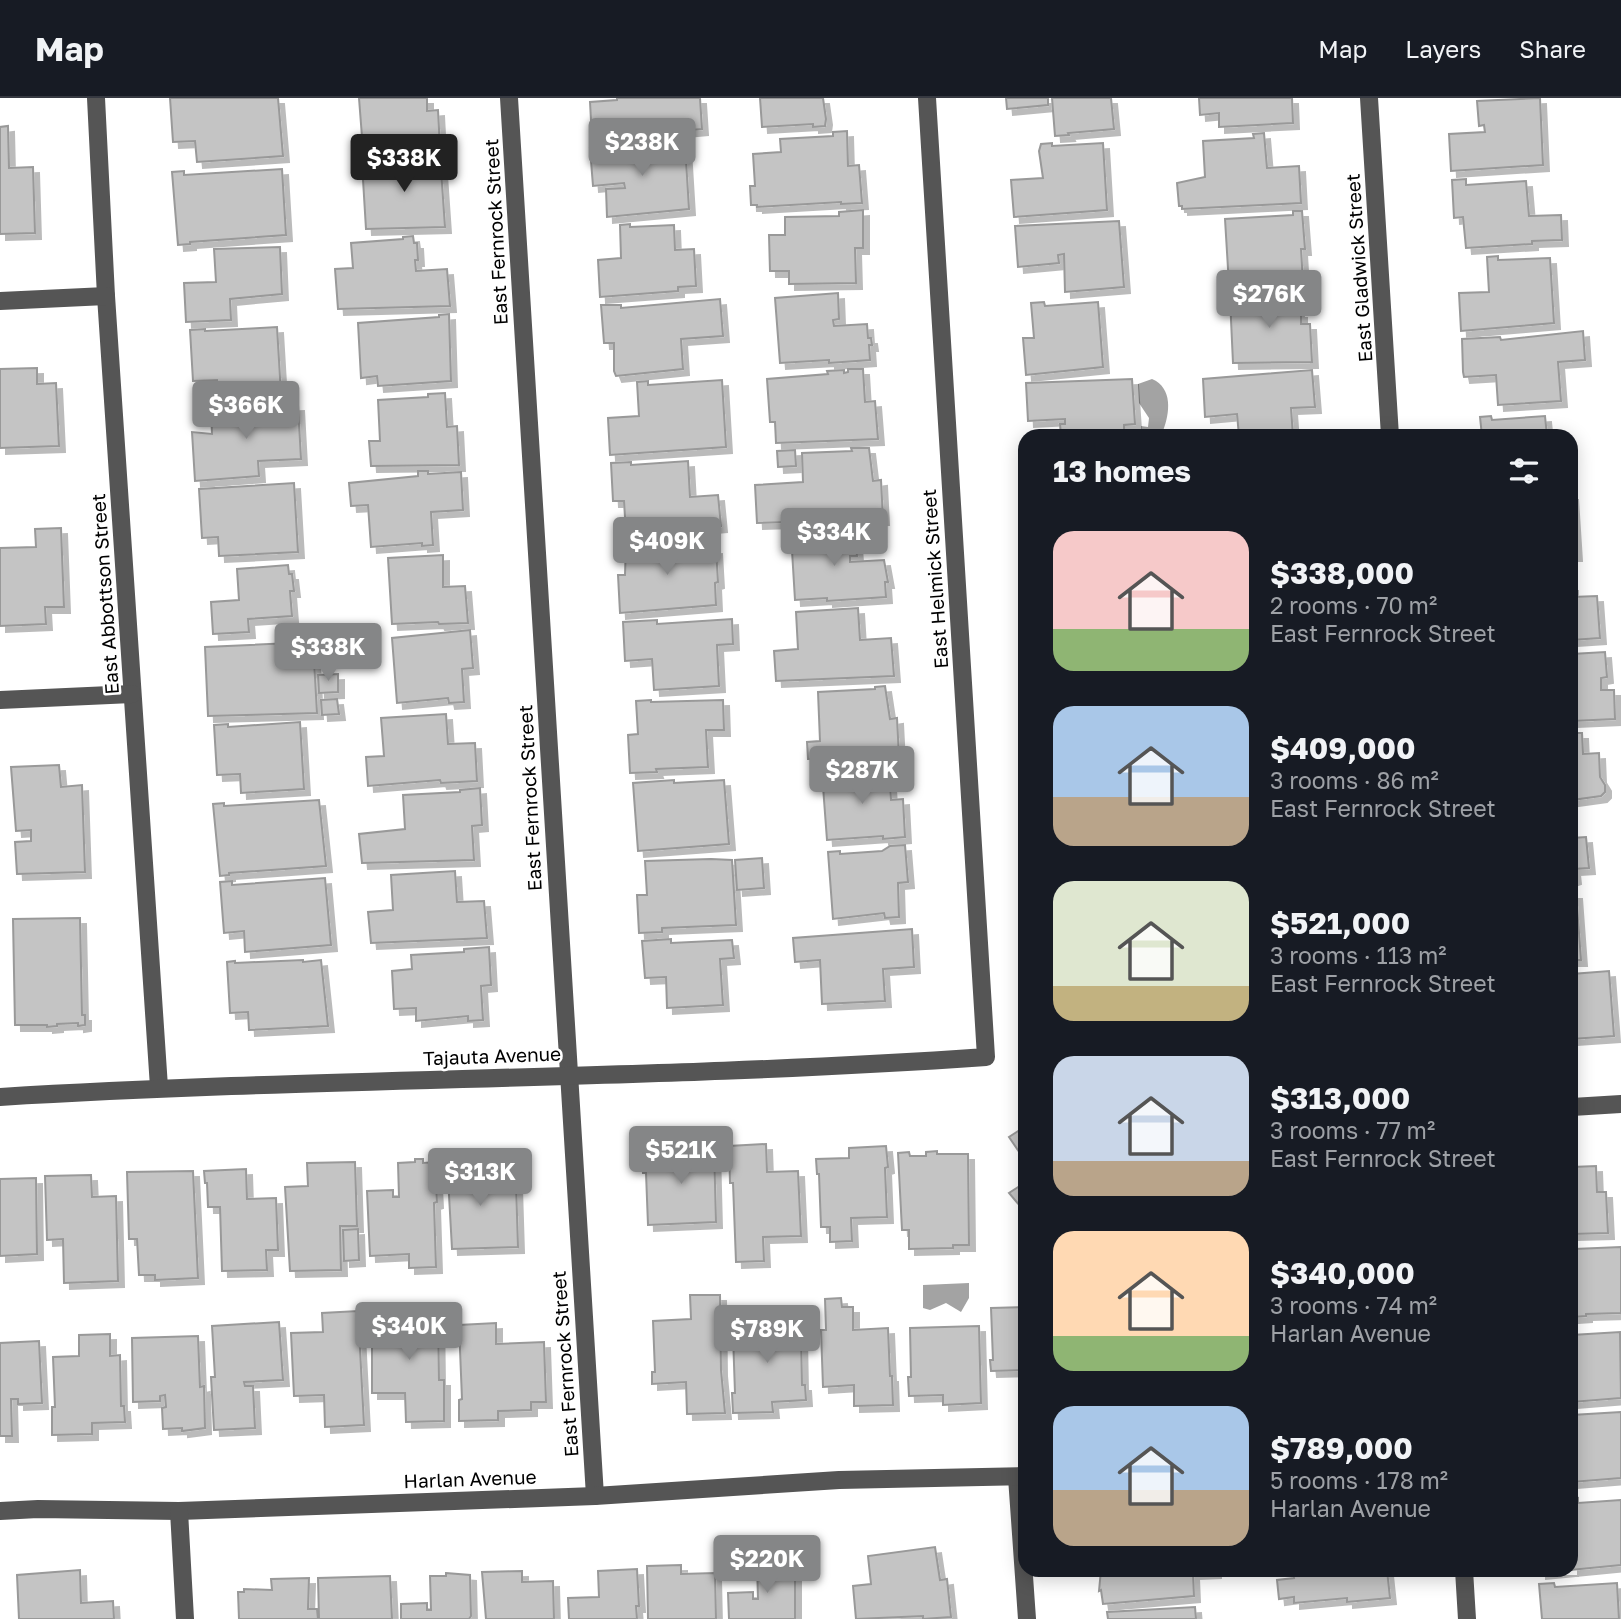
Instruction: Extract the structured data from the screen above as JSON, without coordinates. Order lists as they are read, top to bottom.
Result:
{
  "streets": {
    "street": [
      "East Fernrock Street",
      "East Gladwick Street",
      "East Helmick Street",
      "East Abbottson Street",
      "Tajauta Avenue",
      "Harlan Avenue"
    ]
  },
  "crossings": [
    ["East Fernrock Street", "Tajauta Avenue"],
    ["East Fernrock Street", "Harlan Avenue"],
    ["East Helmick Street", "Tajauta Avenue"],
    ["East Abbottson Street", "Tajauta Avenue"]
  ],
  "page": {
    "header": "Map",
    "nav": ["Map", "Layers", "Share"],
    "price": [
      "$238K",
      "$338K",
      "$276K",
      "$366K",
      "$334K",
      "$409K",
      "$338K",
      "$287K",
      "$521K",
      "$313K",
      "$340K",
      "$789K",
      "$220K"
    ],
    "heading": "13 homes",
    "list": [
      {
        "name": "$338,000",
        "note": "2 rooms · 70 m² · East Fernrock Street"
      },
      {
        "name": "$409,000",
        "note": "3 rooms · 86 m² · East Fernrock Street"
      },
      {
        "name": "$521,000",
        "note": "3 rooms · 113 m² · East Fernrock Street"
      },
      {
        "name": "$313,000",
        "note": "3 rooms · 77 m² · East Fernrock Street"
      },
      {
        "name": "$340,000",
        "note": "3 rooms · 74 m² · Harlan Avenue"
      },
      {
        "name": "$789,000",
        "note": "5 rooms · 178 m² · Harlan Avenue"
      }
    ]
  }
}
